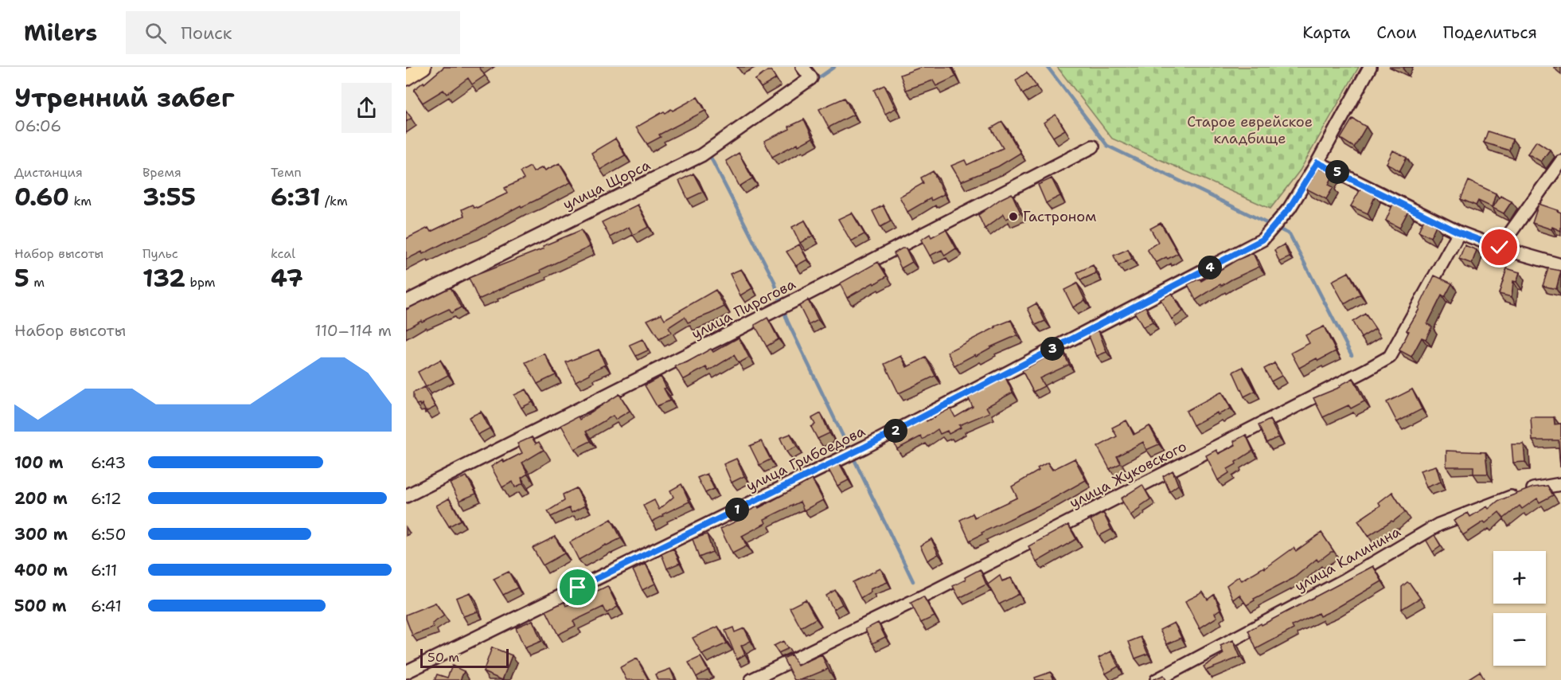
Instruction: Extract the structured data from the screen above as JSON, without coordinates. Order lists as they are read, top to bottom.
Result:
{
  "streets": {
    "street": [
      "улица Щорса",
      "улица Пирогова",
      "улица Грибоедова",
      "улица Жуковского",
      "улица Калинина"
    ]
  },
  "parks": ["Старое еврейское кладбище"],
  "places": ["Гастроном"],
  "scale_bar": "50 m",
  "page": {
    "header": "Milers",
    "search": "Поиск",
    "nav": ["Карта", "Слои", "Поделиться"],
    "heading": ["Утренний забег", "06:06"],
    "stats": [
      ["Дистанция", "0.60 km"],
      ["Время", "3:55"],
      ["Темп", "6:31 /km"],
      ["Набор высоты", "5 m"],
      ["Пульс", "132 bpm"],
      ["kcal", "47"]
    ],
    "pins": [
      "5",
      "4",
      "3",
      "2",
      "1"
    ],
    "chart": ["Набор высоты", "110–114 m"],
    "list": [
      {
        "name": "100 m",
        "note": "6:43"
      },
      {
        "name": "200 m",
        "note": "6:12"
      },
      {
        "name": "300 m",
        "note": "6:50"
      },
      {
        "name": "400 m",
        "note": "6:11"
      },
      {
        "name": "500 m",
        "note": "6:41"
      }
    ],
    "map_buttons": ["+", "−"],
    "scale": "50 m"
  }
}
